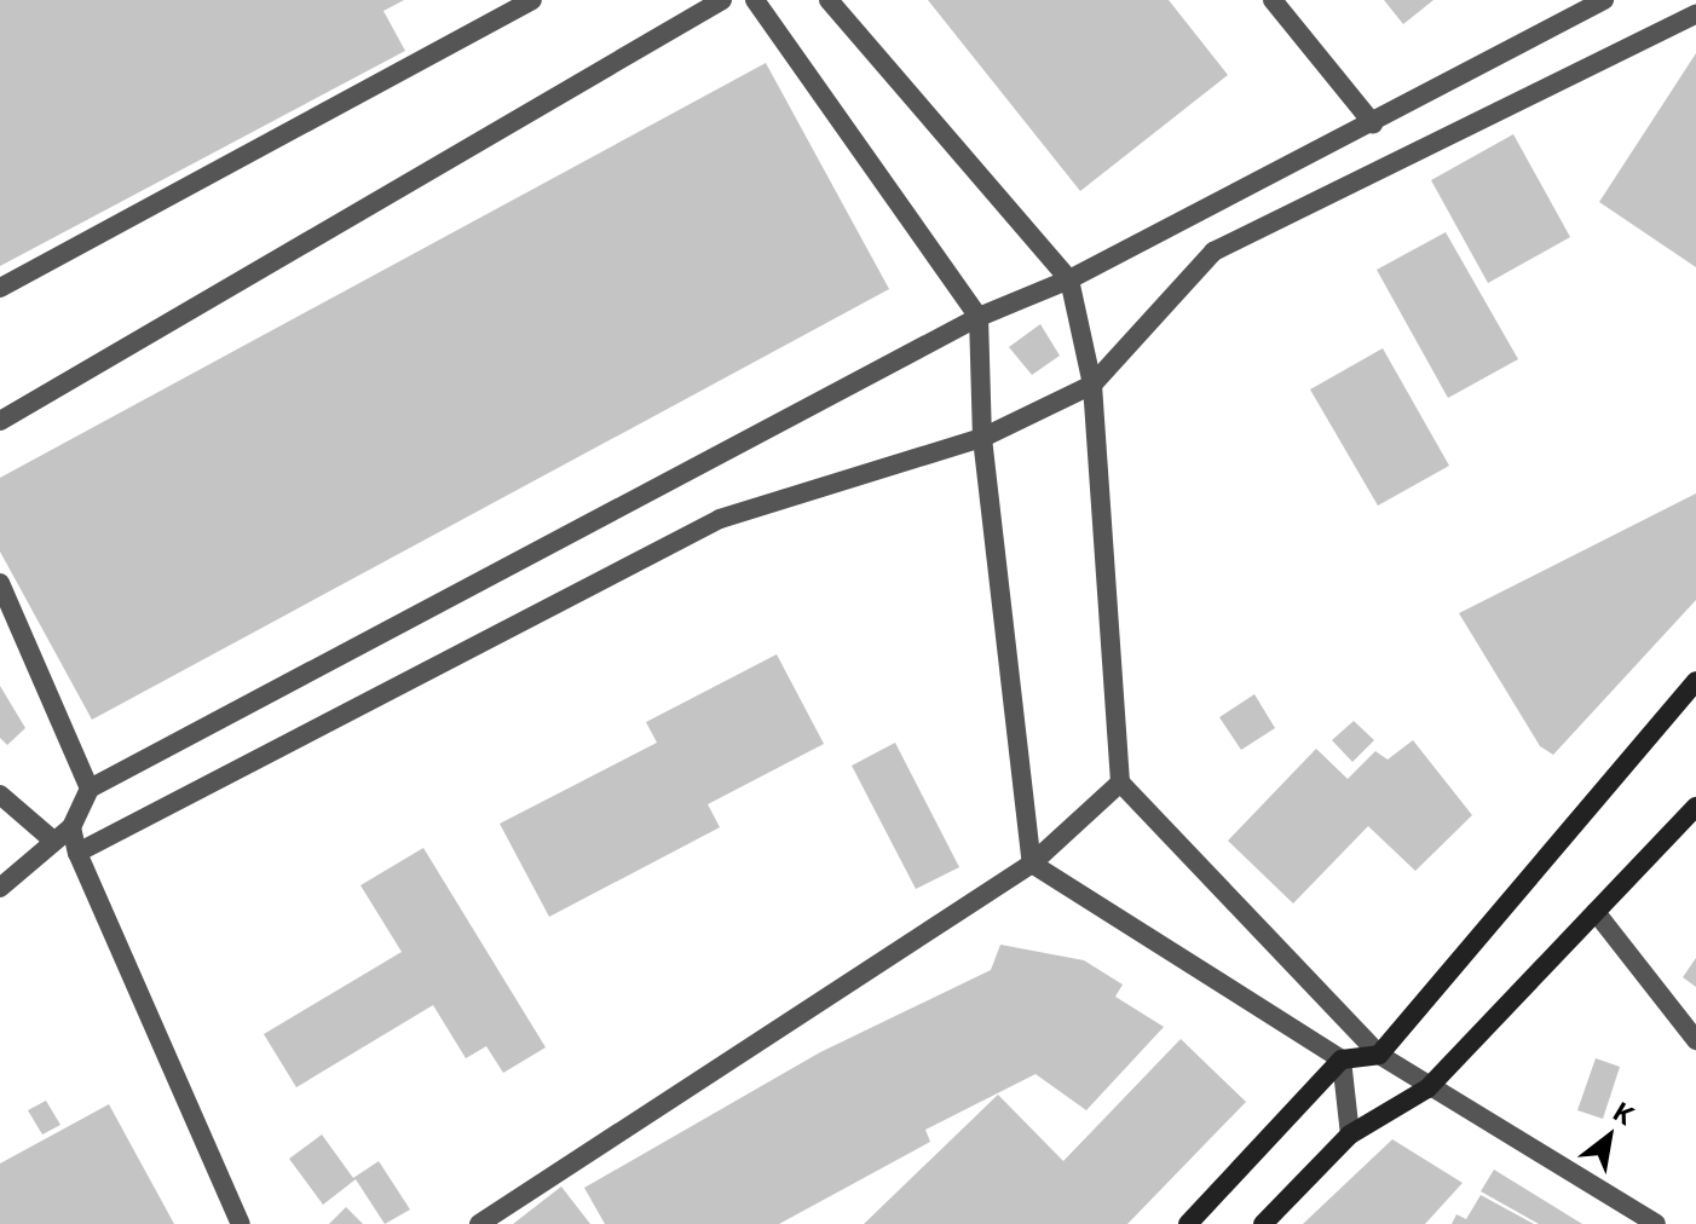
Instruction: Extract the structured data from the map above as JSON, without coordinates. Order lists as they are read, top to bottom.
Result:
{
  "north": "top right"
}
